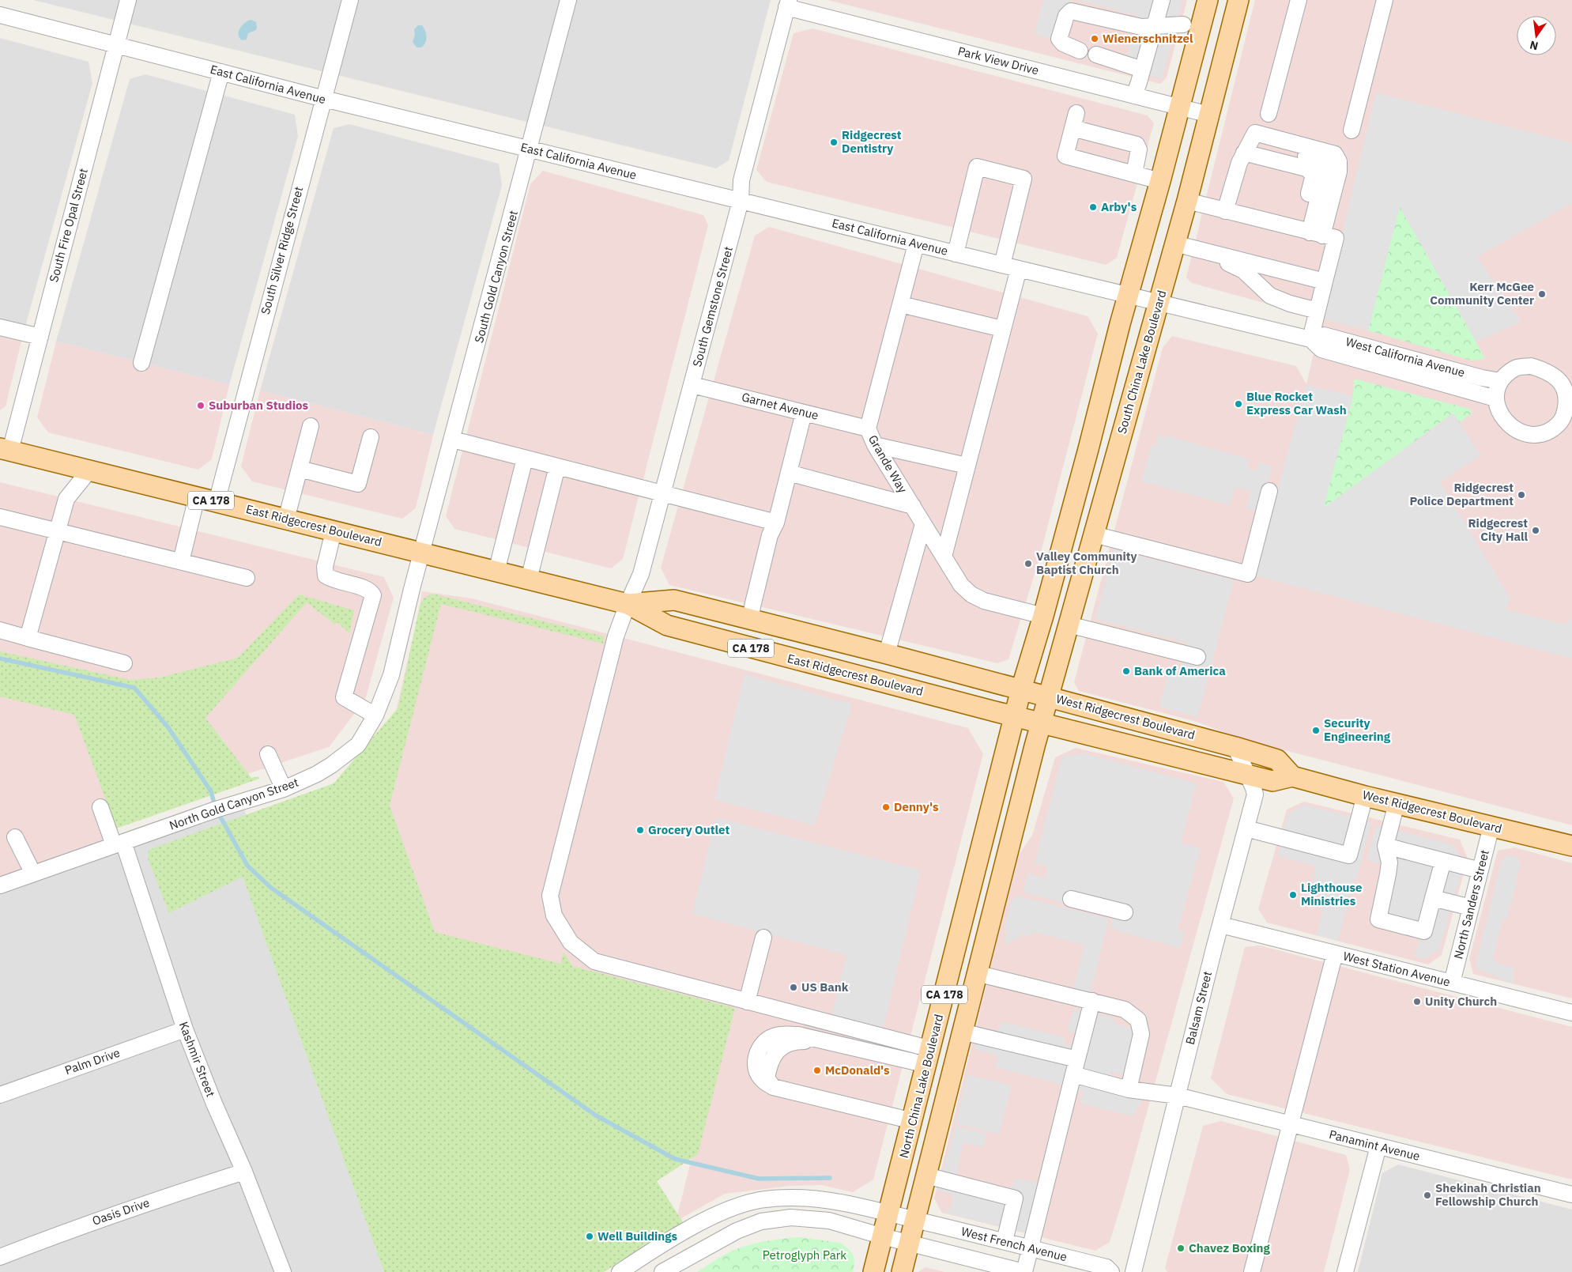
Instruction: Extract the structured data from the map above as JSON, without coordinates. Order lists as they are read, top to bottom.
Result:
{
  "streets": {
    "main road": [
      "South China Lake Boulevard",
      "CA 178",
      "East Ridgecrest Boulevard",
      "West Ridgecrest Boulevard",
      "North China Lake Boulevard"
    ],
    "street": [
      "Park View Drive",
      "East California Avenue",
      "South Fire Opal Street",
      "South Silver Ridge Street",
      "South Gold Canyon Street",
      "South Gemstone Street",
      "West California Avenue",
      "Garnet Avenue",
      "Grande Way",
      "North Gold Canyon Street",
      "North Sanders Street",
      "West Station Avenue",
      "Balsam Street",
      "Kashmir Street",
      "Palm Drive",
      "Panamint Avenue",
      "Oasis Drive",
      "West French Avenue"
    ]
  },
  "crossings": [
    ["Park View Drive", "South Gemstone Street"],
    ["Park View Drive", "South China Lake Boulevard"],
    ["East California Avenue", "South Fire Opal Street"],
    ["East California Avenue", "South Silver Ridge Street"],
    ["East California Avenue", "South Gold Canyon Street"],
    ["East California Avenue", "South Gemstone Street"],
    ["East California Avenue", "West California Avenue"],
    ["East California Avenue", "South China Lake Boulevard"],
    ["East California Avenue", "Grande Way"],
    ["South Fire Opal Street", "East Ridgecrest Boulevard"],
    ["South Silver Ridge Street", "East Ridgecrest Boulevard"],
    ["South Gold Canyon Street", "East Ridgecrest Boulevard"],
    ["South Gold Canyon Street", "North Gold Canyon Street"],
    ["South Gemstone Street", "Garnet Avenue"],
    ["South Gemstone Street", "East Ridgecrest Boulevard"],
    ["South Gemstone Street", "North China Lake Boulevard"],
    ["West California Avenue", "South China Lake Boulevard"],
    ["South China Lake Boulevard", "CA 178"],
    ["South China Lake Boulevard", "East Ridgecrest Boulevard"],
    ["South China Lake Boulevard", "West Ridgecrest Boulevard"],
    ["Garnet Avenue", "Grande Way"],
    ["CA 178", "East Ridgecrest Boulevard"],
    ["CA 178", "West Ridgecrest Boulevard"],
    ["CA 178", "West French Avenue"],
    ["East Ridgecrest Boulevard", "West Ridgecrest Boulevard"],
    ["East Ridgecrest Boulevard", "North Gold Canyon Street"],
    ["East Ridgecrest Boulevard", "North China Lake Boulevard"],
    ["West Ridgecrest Boulevard", "North Sanders Street"],
    ["West Ridgecrest Boulevard", "Balsam Street"],
    ["North Gold Canyon Street", "Kashmir Street"],
    ["North Sanders Street", "West Station Avenue"],
    ["West Station Avenue", "Balsam Street"],
    ["Balsam Street", "Panamint Avenue"],
    ["Kashmir Street", "Palm Drive"],
    ["Kashmir Street", "Oasis Drive"],
    ["North China Lake Boulevard", "West French Avenue"]
  ],
  "parks": ["Petroglyph Park"],
  "places": [
    "Wienerschnitzel",
    "Ridgecrest Dentistry",
    "Arby's",
    "Kerr McGee Community Center",
    "Blue Rocket Express Car Wash",
    "Suburban Studios",
    "Ridgecrest Police Department",
    "Ridgecrest City Hall",
    "Valley Community Baptist Church",
    "Bank of America",
    "Security Engineering",
    "Denny's",
    "Grocery Outlet",
    "Lighthouse Ministries",
    "US Bank",
    "Unity Church",
    "McDonald's",
    "Shekinah Christian Fellowship Church",
    "Well Buildings",
    "Chavez Boxing"
  ],
  "north": "bottom"
}
